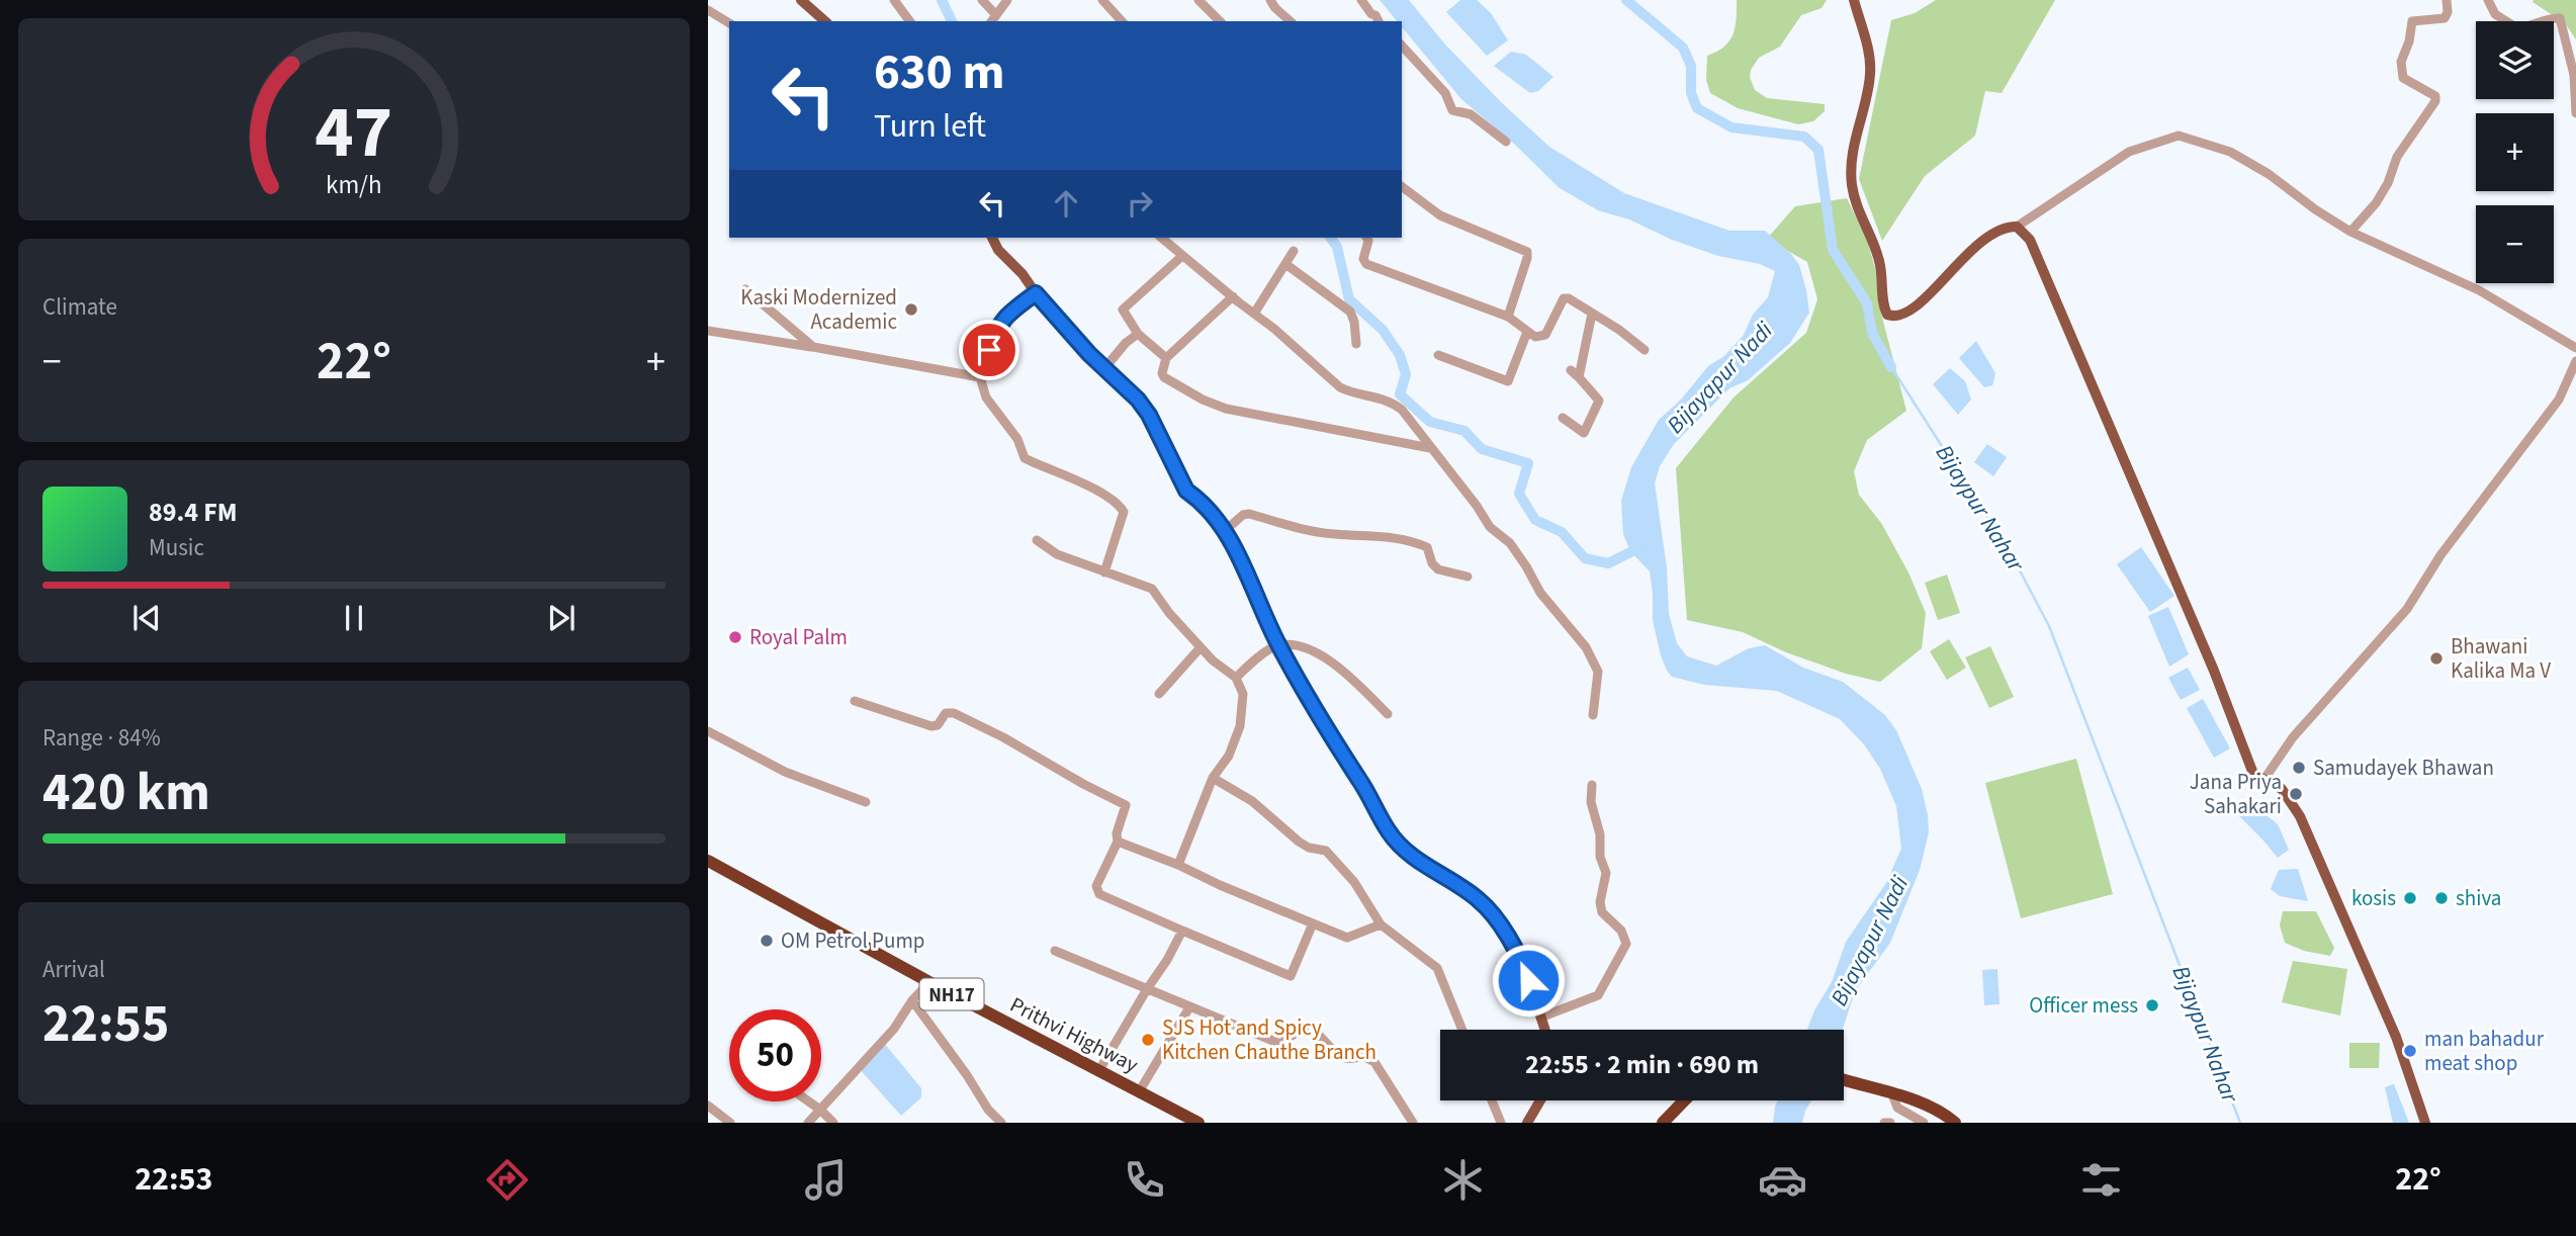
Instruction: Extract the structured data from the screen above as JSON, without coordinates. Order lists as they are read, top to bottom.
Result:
{
  "streets": {
    "highway": ["NH17", "Prithvi Highway"]
  },
  "water": ["Bijayapur Nadi", "Bijaypur Nahar"],
  "places": [
    "Kaski Modernized Academic",
    "Royal Palm",
    "Bhawani Kalika Ma V",
    "Samudayek Bhawan",
    "Jana Priya Sahakari",
    "kosis",
    "shiva",
    "OM Petrol Pump",
    "Officer mess",
    "SJS Hot and Spicy Kitchen Chauthe Branch",
    "man bahadur meat shop"
  ],
  "page": {
    "map_buttons": ["+", "−"],
    "turn": ["630 m", "Turn left"],
    "tile": [
      "Climate",
      ["Range · 84%", "420 km"],
      ["Arrival", "22:55"]
    ],
    "heat": ["−", "22°", "+"],
    "song": ["89.4 FM", "Music"],
    "limit": "50",
    "trip": "22:55 · 2 min · 690 m",
    "tabs": ["22:53", "22°"],
    "gauge": ["47", "km/h"]
  }
}
